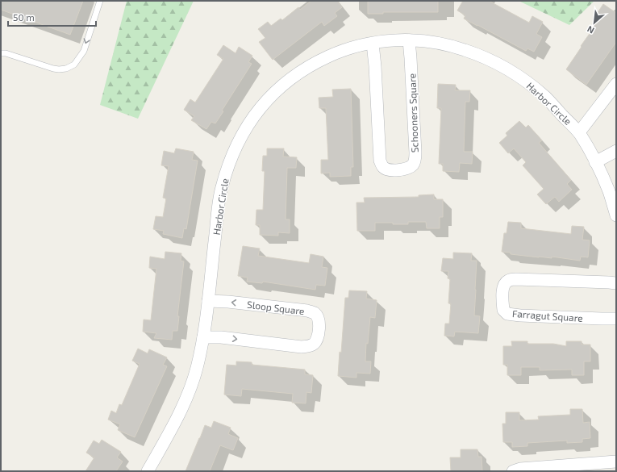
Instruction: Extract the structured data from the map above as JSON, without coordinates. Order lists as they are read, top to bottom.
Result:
{
  "streets": {
    "street": [
      "Harbor Circle",
      "Schooners Square",
      "Sloop Square",
      "Farragut Square"
    ]
  },
  "crossings": [
    ["Harbor Circle", "Schooners Square"],
    ["Harbor Circle", "Sloop Square"]
  ],
  "scale_bar": "50 m",
  "north": "bottom left"
}
